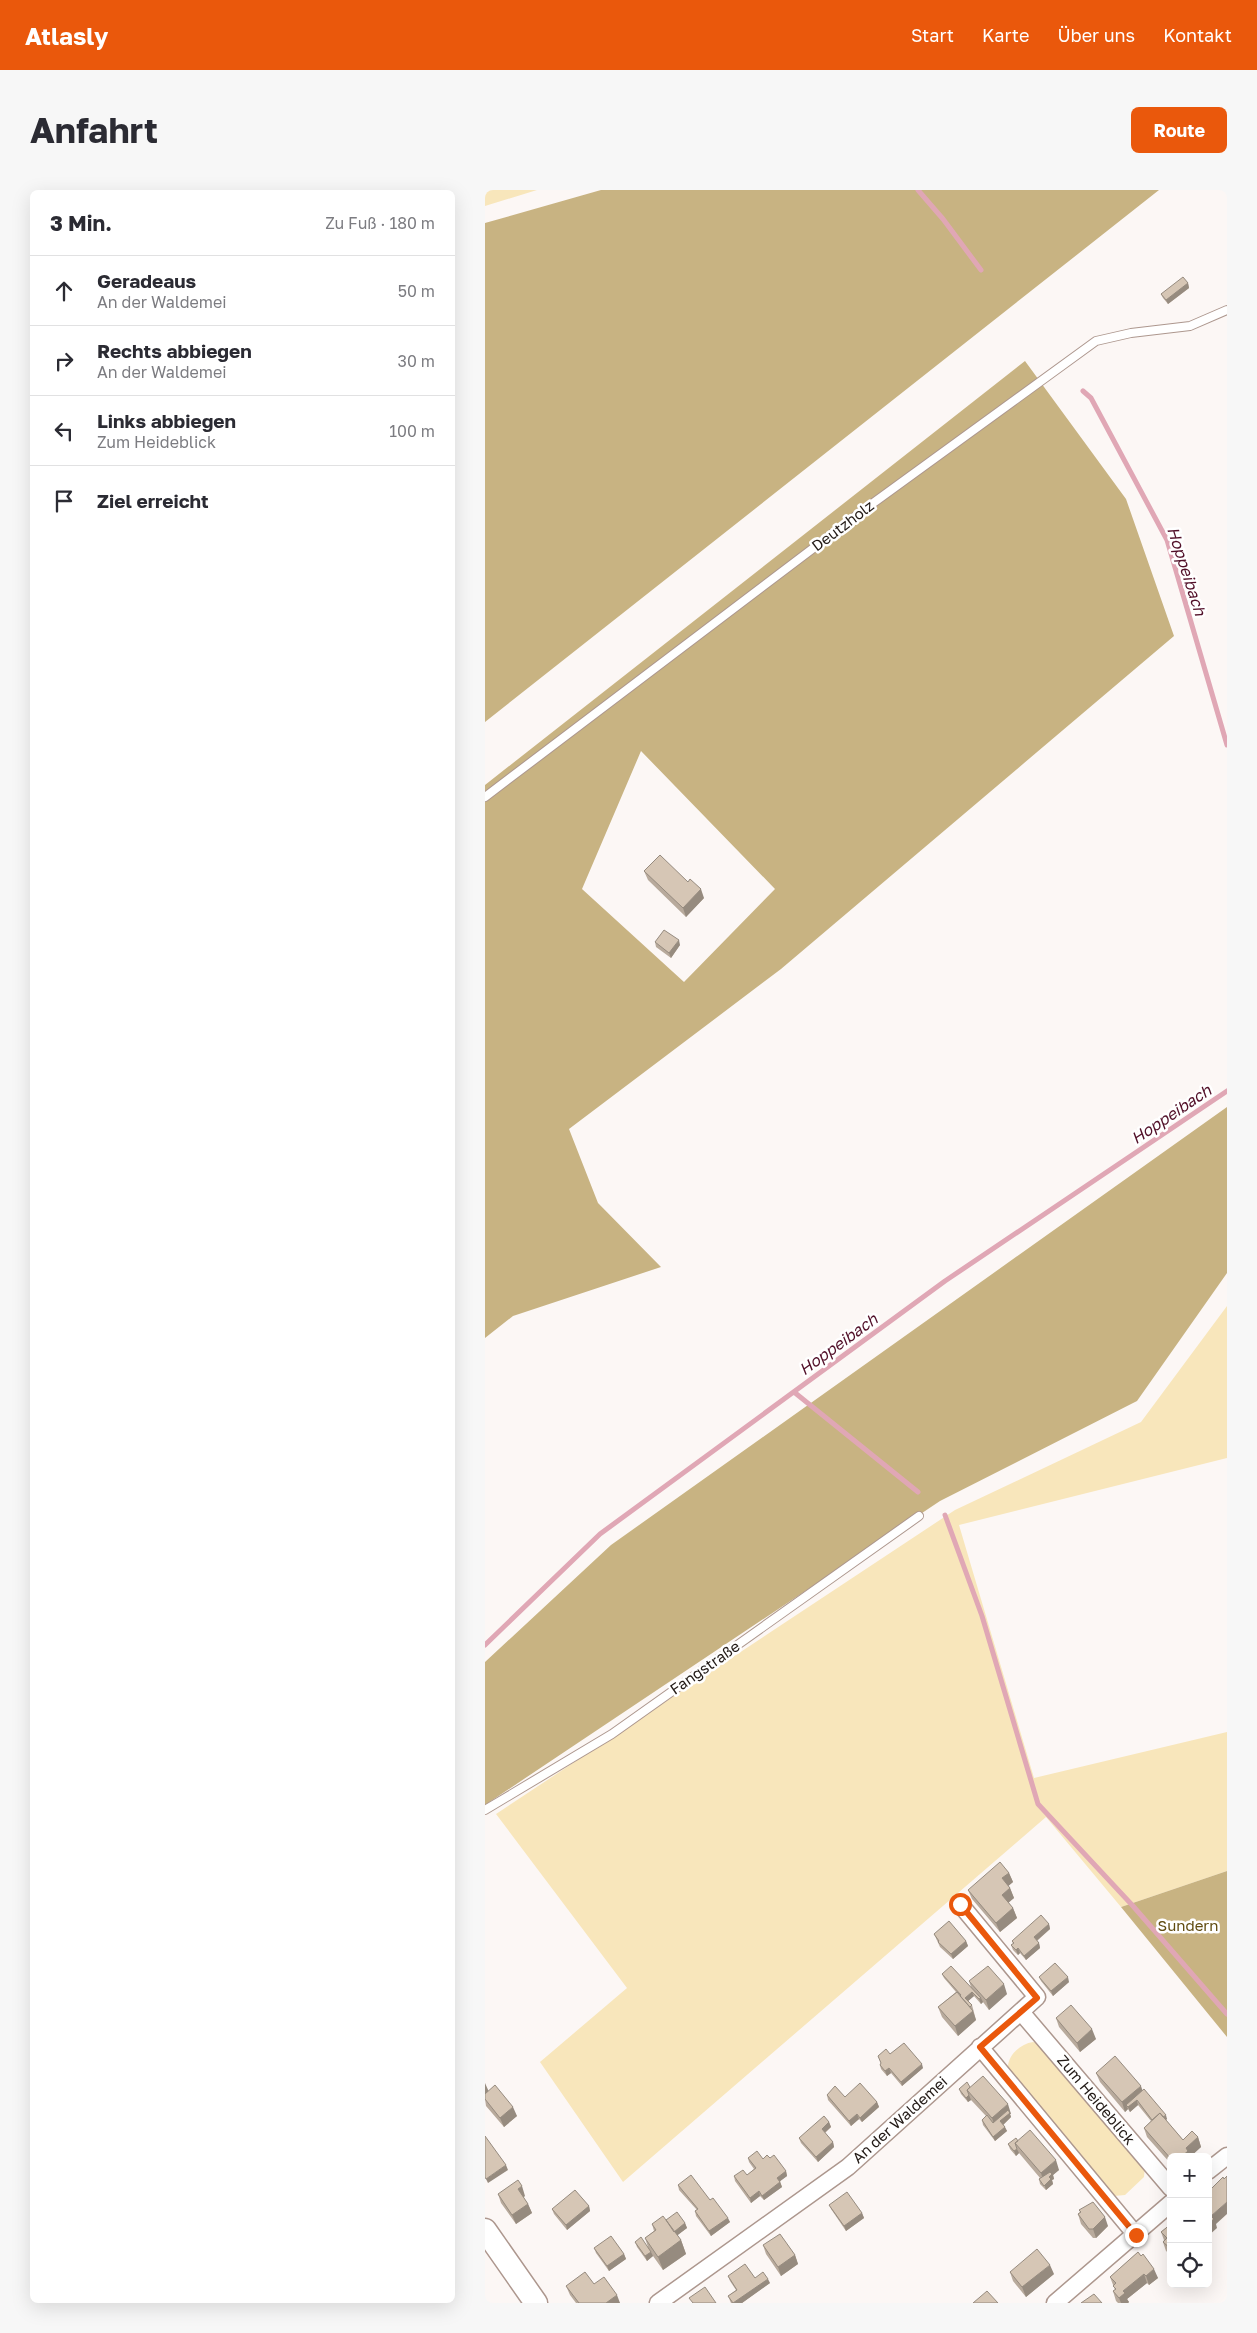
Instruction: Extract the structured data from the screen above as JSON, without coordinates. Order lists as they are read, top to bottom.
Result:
{
  "streets": {
    "street": ["Zum Heideblick", "An der Waldemei"],
    "lane": ["Deutzholz", "Fangstraße"]
  },
  "crossings": [
    ["Zum Heideblick", "An der Waldemei"]
  ],
  "water": ["Hoppeibach"],
  "parks": ["Sundern"],
  "page": {
    "header": "Atlasly",
    "nav": [
      "Start",
      "Karte",
      "Über uns",
      "Kontakt"
    ],
    "buttons": "Route",
    "title": "Anfahrt",
    "heading": ["3 Min.", "Zu Fuß · 180 m"],
    "list": [
      ["Geradeaus", "An der Waldemei", "50 m"],
      ["Rechts abbiegen", "An der Waldemei", "30 m"],
      ["Links abbiegen", "Zum Heideblick", "100 m"],
      "Ziel erreicht"
    ],
    "map_buttons": ["+", "−"]
  }
}
